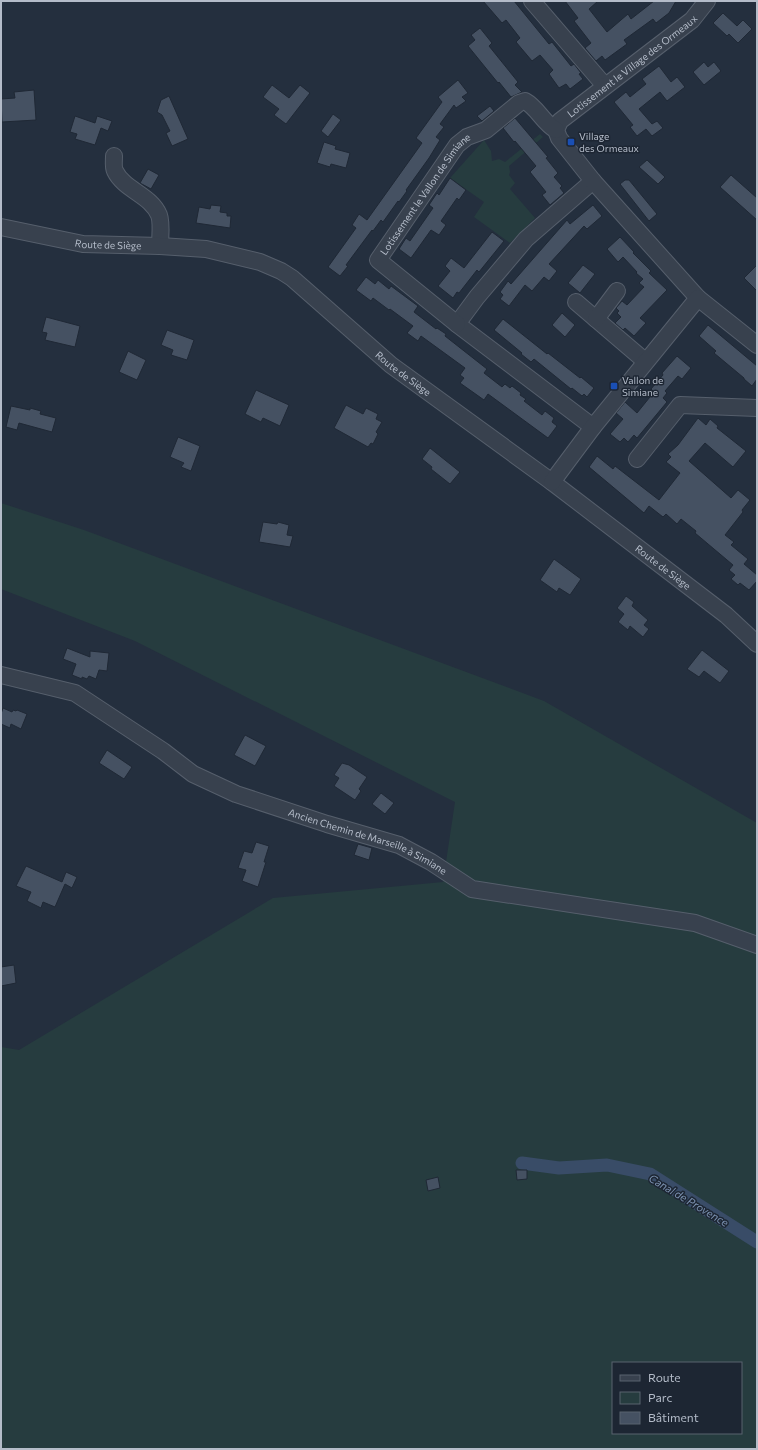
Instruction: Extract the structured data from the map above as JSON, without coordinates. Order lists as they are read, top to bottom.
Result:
{
  "streets": {
    "street": [
      "Lotissement le Village des Ormeaux",
      "Lotissement le Vallon de Simiane",
      "Route de Siège",
      "Ancien Chemin de Marseille à Simiane"
    ]
  },
  "crossings": [
    ["Lotissement le Village des Ormeaux", "Lotissement le Vallon de Simiane"]
  ],
  "water": ["Canal de Provence"],
  "places": {
    "transit": ["Village des Ormeaux", "Vallon de Simiane"]
  },
  "legend": ["Route", "Parc", "Bâtiment"]
}
